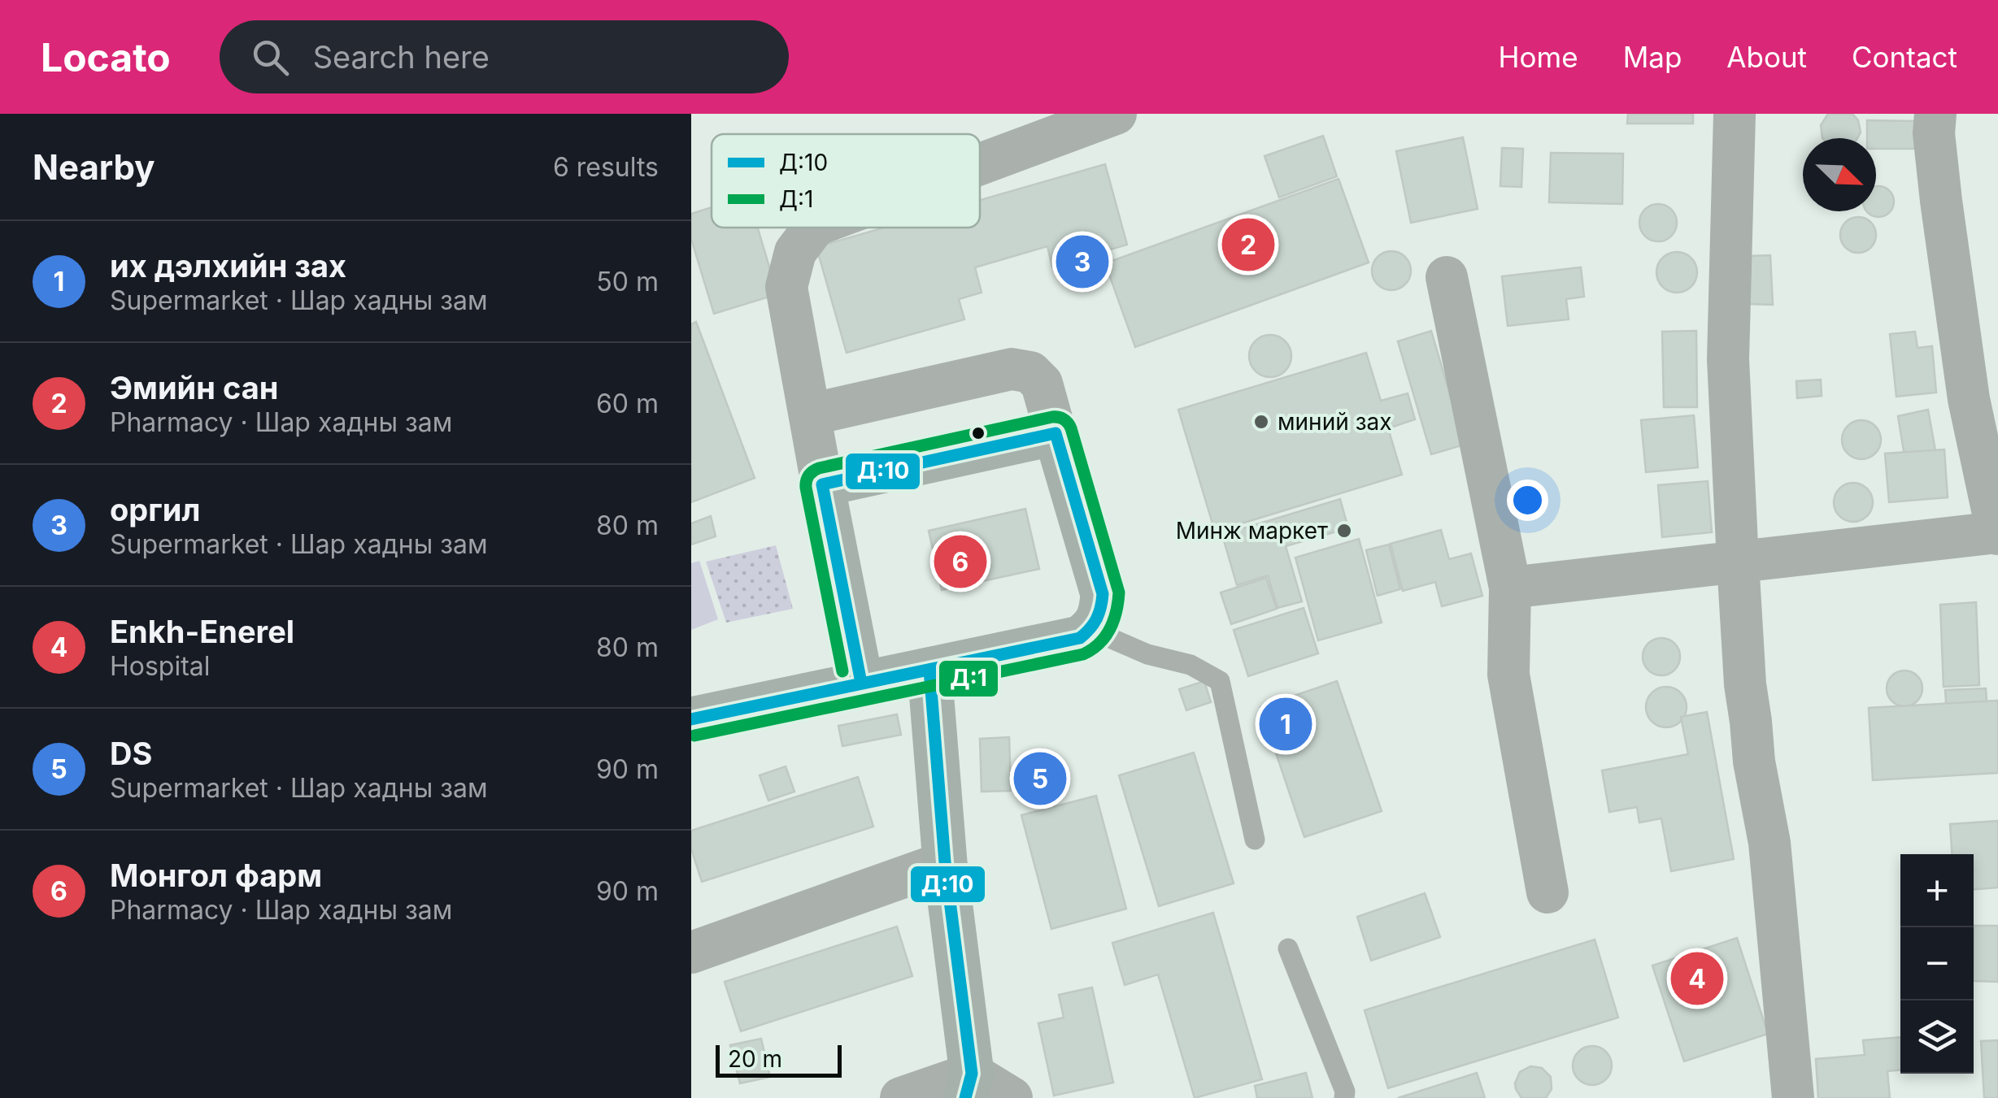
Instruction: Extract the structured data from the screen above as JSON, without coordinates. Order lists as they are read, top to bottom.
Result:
{
  "places": ["миний зах", "Минж маркет"],
  "lines": ["transit line Д:1", "transit line Д:10"],
  "legend": ["Д:10", "Д:1"],
  "scale_bar": "20 m",
  "north": "bottom right",
  "page": {
    "header": "Locato",
    "search": "Search here",
    "nav": [
      "Home",
      "Map",
      "About",
      "Contact"
    ],
    "heading": ["Nearby", "6 results"],
    "pins": [
      "2",
      "3",
      "6",
      "1",
      "5",
      "4"
    ],
    "list": [
      {
        "mark": "1",
        "name": "их дэлхийн зах",
        "note": "Supermarket · Шар хадны зам",
        "value": "50 m"
      },
      {
        "mark": "2",
        "name": "Эмийн сан",
        "note": "Pharmacy · Шар хадны зам",
        "value": "60 m"
      },
      {
        "mark": "3",
        "name": "оргил",
        "note": "Supermarket · Шар хадны зам",
        "value": "80 m"
      },
      {
        "mark": "4",
        "name": "Enkh-Enerel",
        "note": "Hospital",
        "value": "80 m"
      },
      {
        "mark": "5",
        "name": "DS",
        "note": "Supermarket · Шар хадны зам",
        "value": "90 m"
      },
      {
        "mark": "6",
        "name": "Монгол фарм",
        "note": "Pharmacy · Шар хадны зам",
        "value": "90 m"
      }
    ],
    "map_buttons": ["+", "−"],
    "scale": "20 m"
  }
}
